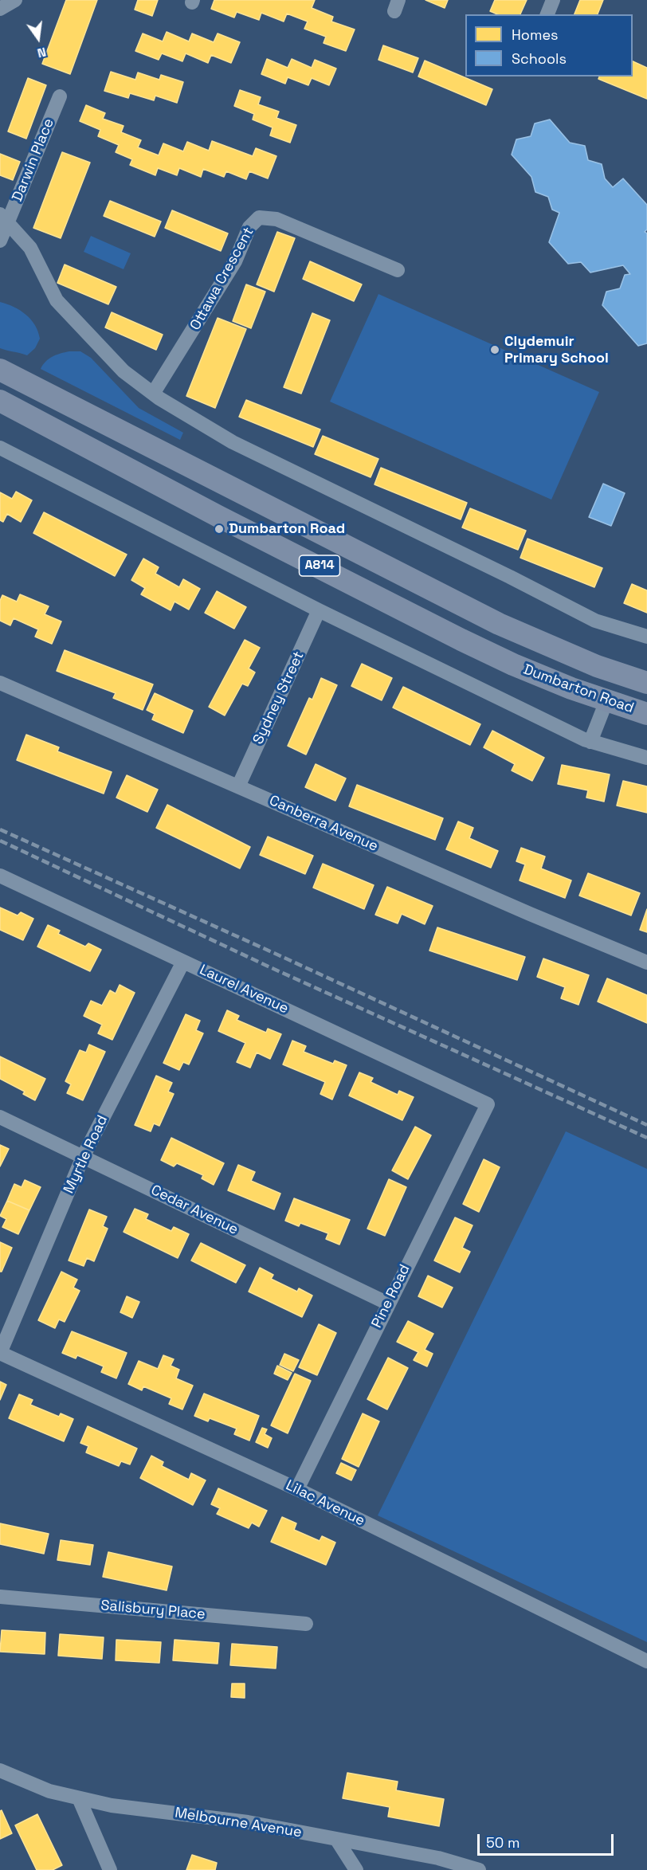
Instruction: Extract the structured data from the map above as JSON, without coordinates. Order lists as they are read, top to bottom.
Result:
{
  "streets": {
    "main road": ["A814", "Dumbarton Road"],
    "street": [
      "Darwin Place",
      "Ottawa Crescent",
      "Sydney Street",
      "Canberra Avenue",
      "Laurel Avenue",
      "Myrtle Road",
      "Cedar Avenue",
      "Pine Road",
      "Lilac Avenue",
      "Salisbury Place",
      "Melbourne Avenue"
    ]
  },
  "crossings": [
    ["Sydney Street", "Canberra Avenue"],
    ["Laurel Avenue", "Myrtle Road"],
    ["Laurel Avenue", "Pine Road"],
    ["Myrtle Road", "Cedar Avenue"],
    ["Myrtle Road", "Lilac Avenue"],
    ["Cedar Avenue", "Pine Road"],
    ["Pine Road", "Lilac Avenue"]
  ],
  "places": ["Clydemuir Primary School", "Dumbarton Road"],
  "legend": ["Homes", "Schools"],
  "scale_bar": "50 m",
  "north": "bottom"
}
